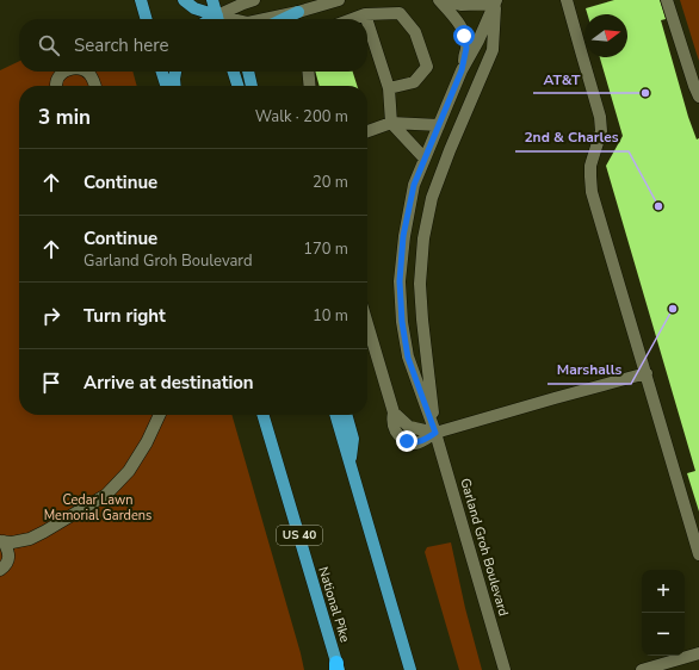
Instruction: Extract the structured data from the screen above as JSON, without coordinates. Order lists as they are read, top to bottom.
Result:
{
  "streets": {
    "main road": ["US 40", "National Pike"],
    "street": ["Garland Groh Boulevard"]
  },
  "parks": ["Cedar Lawn Memorial Gardens"],
  "places": ["AT&T", "2nd & Charles", "Marshalls"],
  "north": "right",
  "page": {
    "search": "Search here",
    "heading": ["3 min", "Walk · 200 m"],
    "list": [
      ["Continue", "20 m"],
      ["Continue", "Garland Groh Boulevard", "170 m"],
      ["Turn right", "10 m"],
      "Arrive at destination"
    ],
    "map_buttons": ["+", "−"]
  }
}
